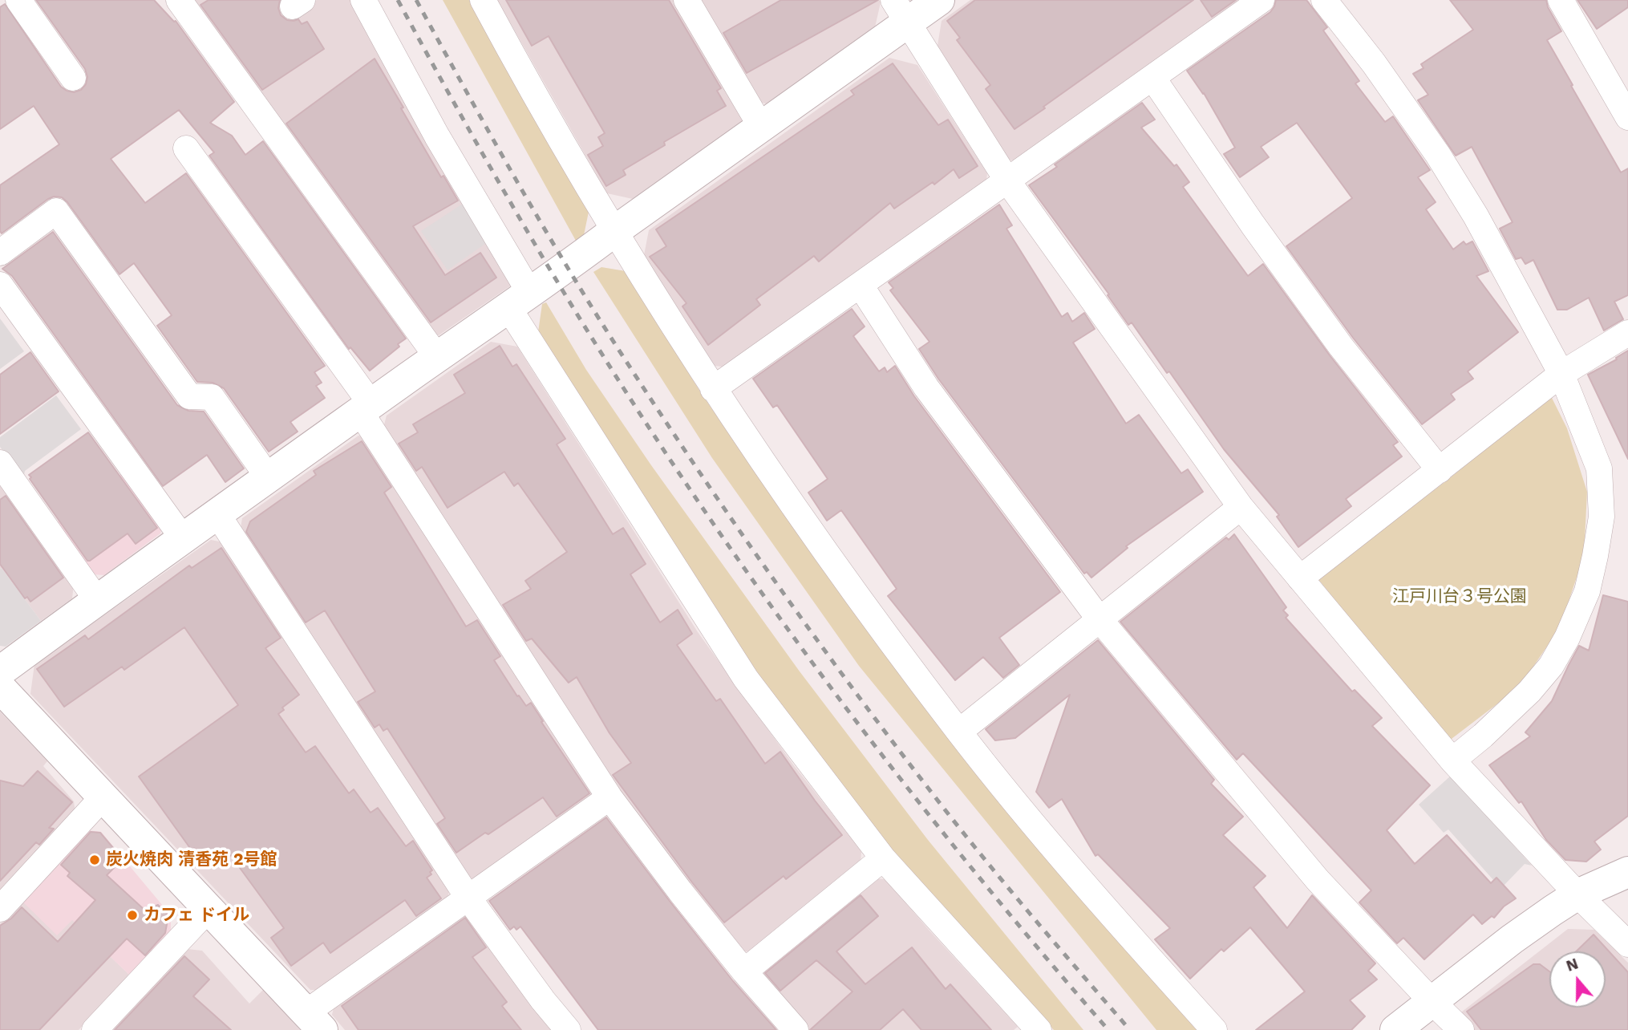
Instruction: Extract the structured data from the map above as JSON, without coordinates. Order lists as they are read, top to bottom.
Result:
{
  "parks": ["江戸川台３号公園"],
  "places": ["炭火焼肉 清香苑 2号館", "カフェ ドイル"],
  "north": "top"
}
